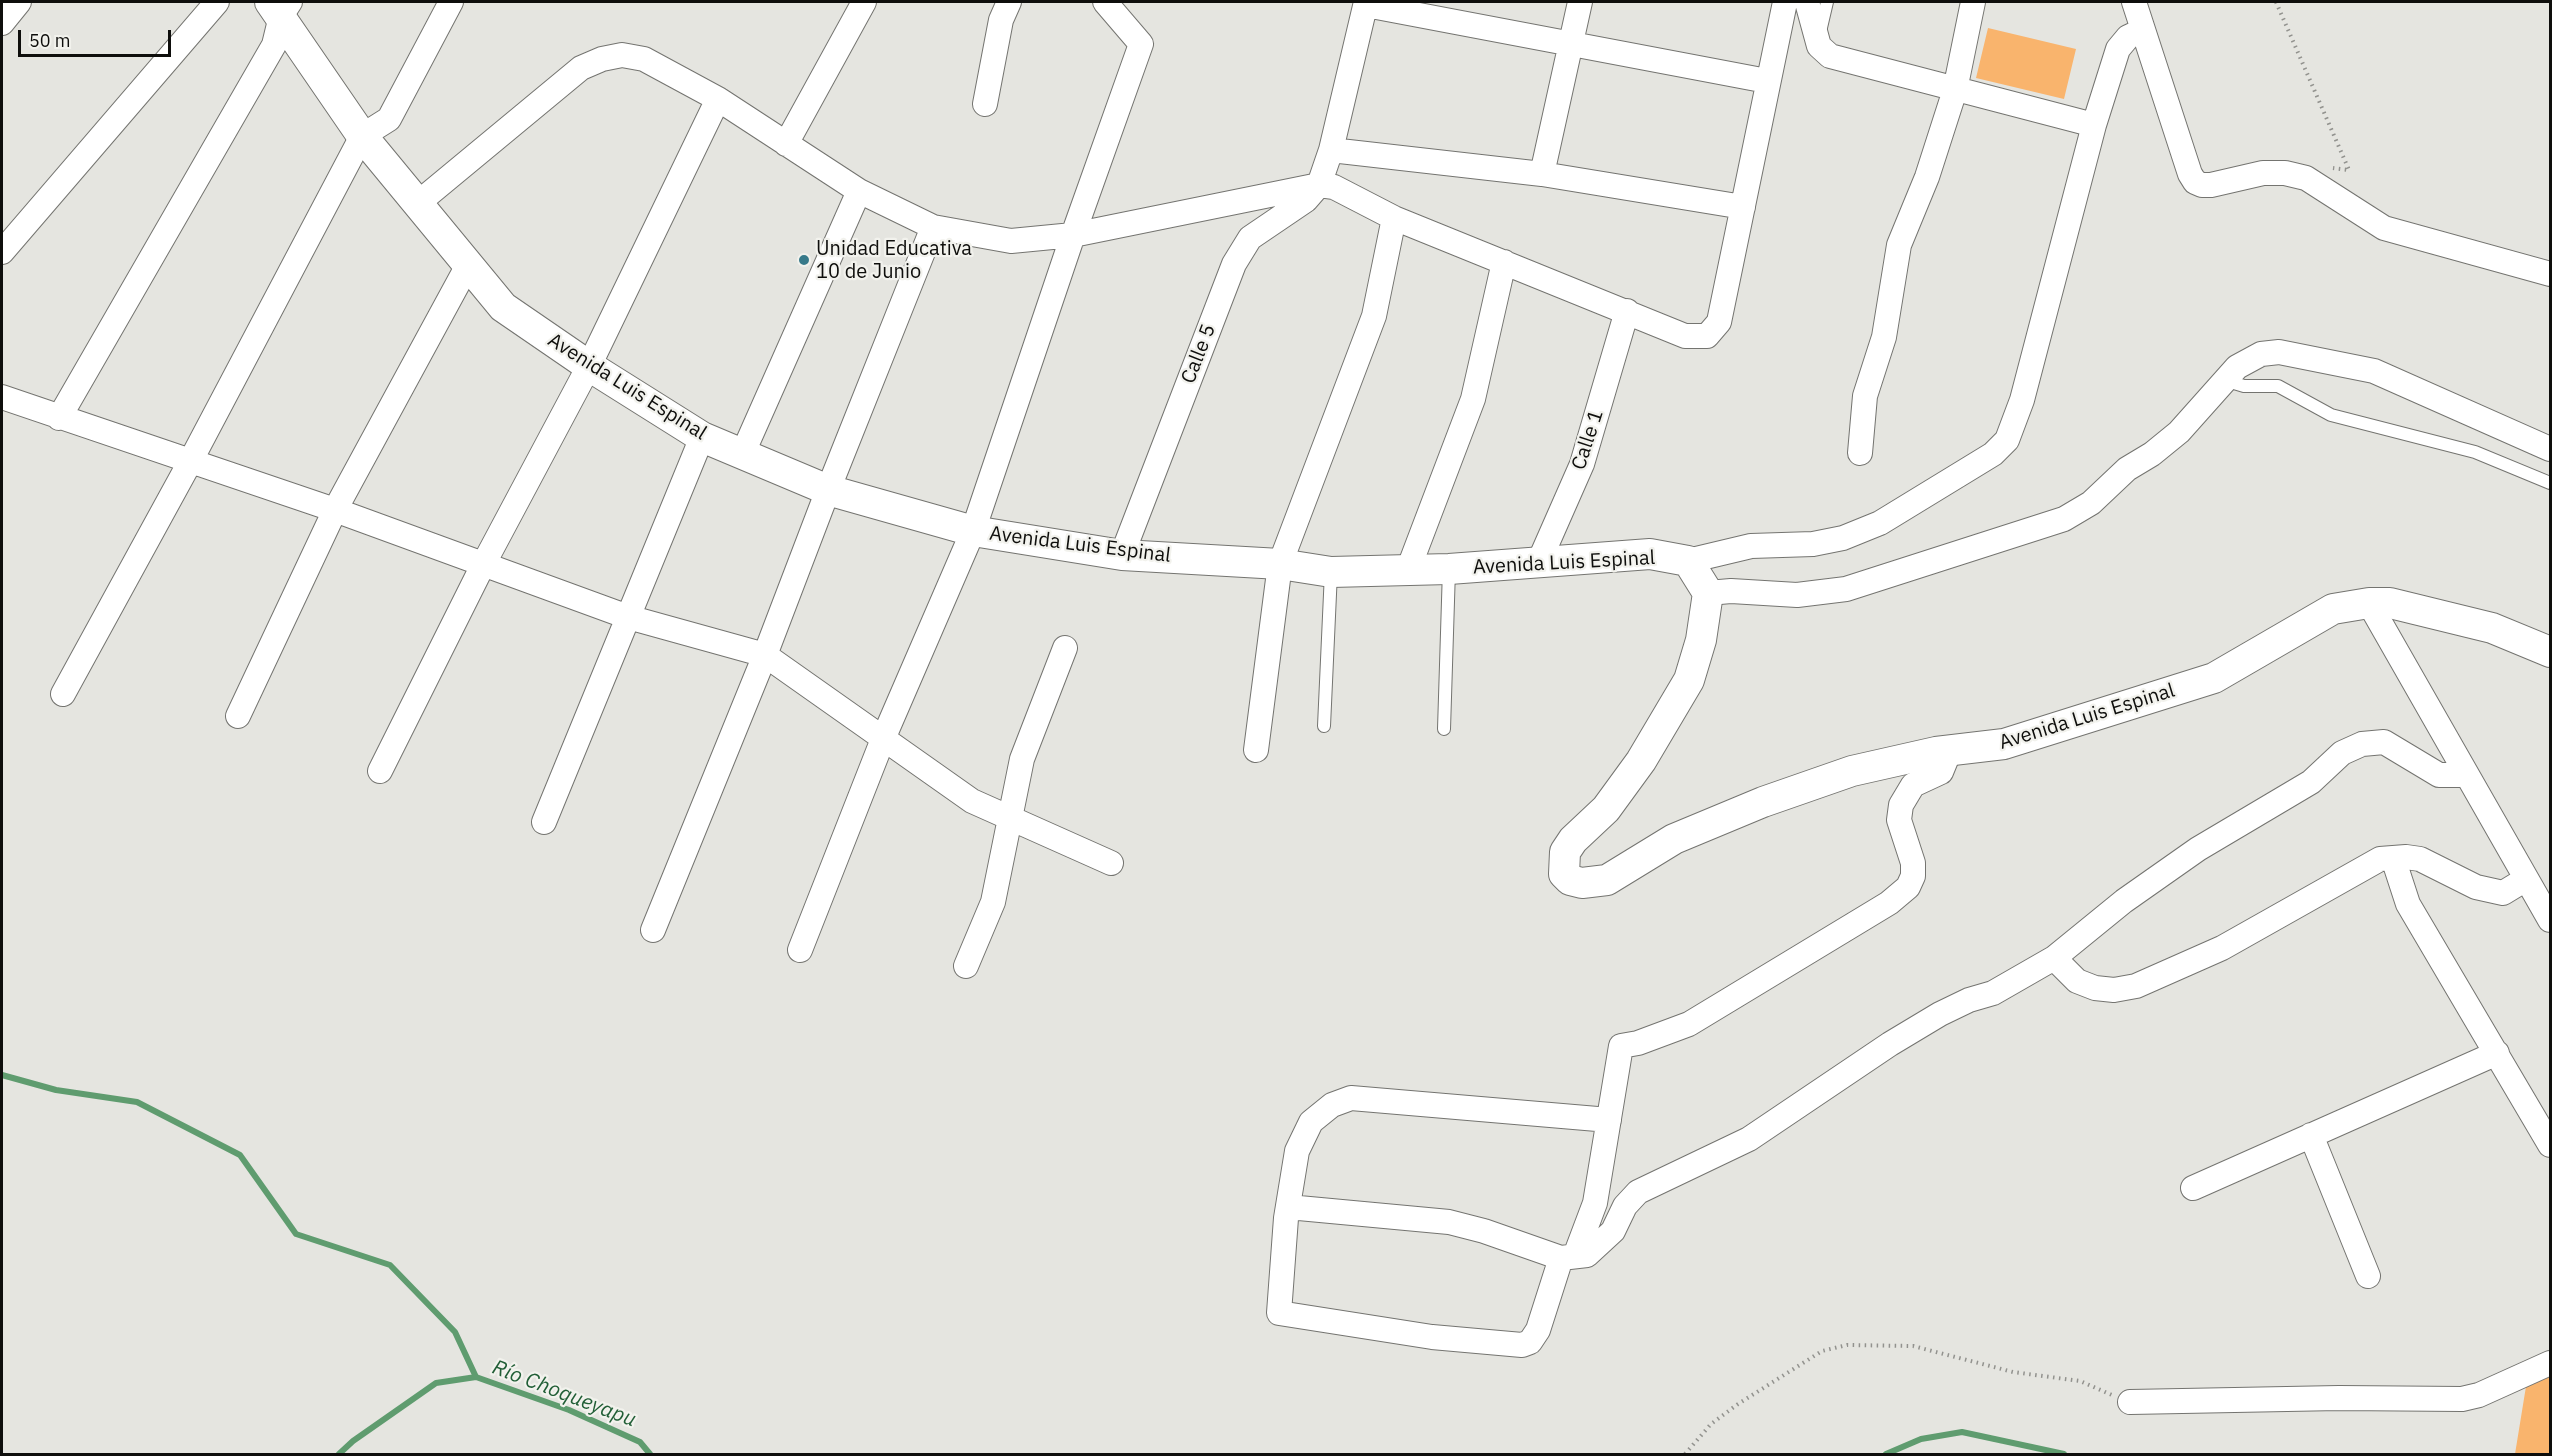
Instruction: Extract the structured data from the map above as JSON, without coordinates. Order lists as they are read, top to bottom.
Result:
{
  "streets": {
    "street": ["Calle 5", "Avenida Luis Espinal", "Calle 1"]
  },
  "crossings": [
    ["Calle 5", "Avenida Luis Espinal"],
    ["Avenida Luis Espinal", "Calle 1"]
  ],
  "water": ["Río Choqueyapu"],
  "places": ["Unidad Educativa 10 de Junio"],
  "scale_bar": "50 m"
}
